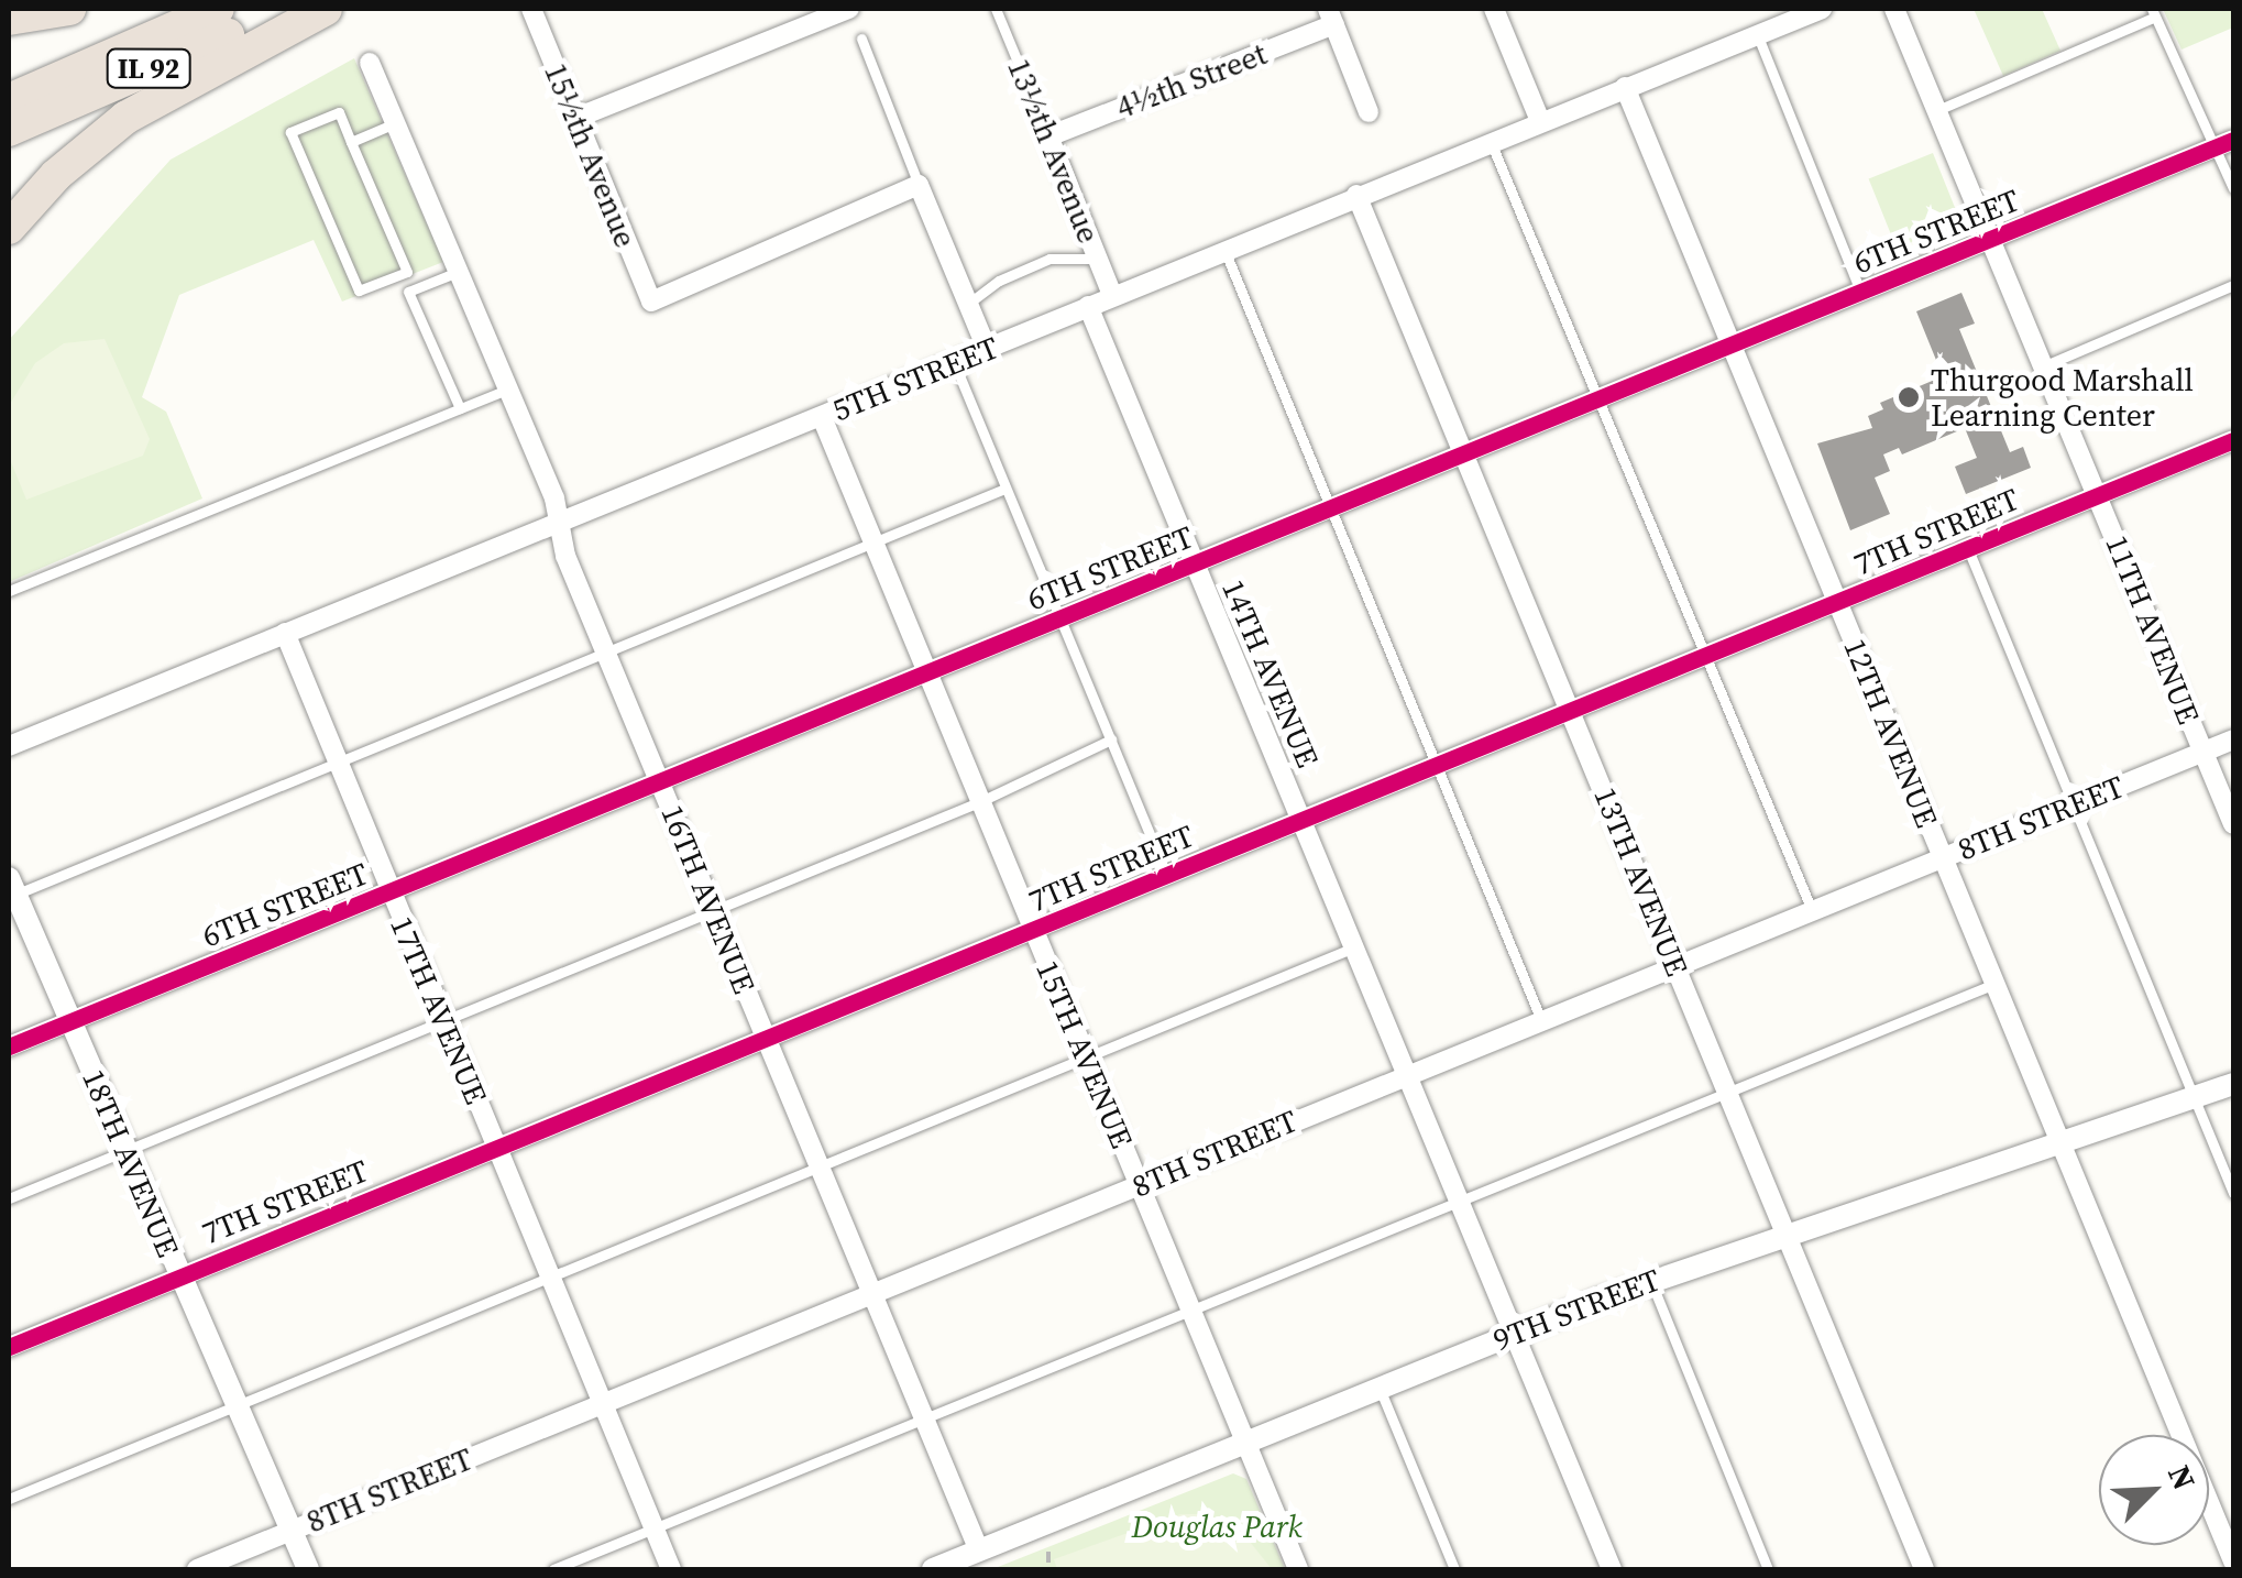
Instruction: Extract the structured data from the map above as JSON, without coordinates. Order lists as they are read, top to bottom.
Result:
{
  "streets": {
    "highway": ["IL 92"],
    "street": [
      "4½th Street",
      "13½th Avenue",
      "15½th Avenue",
      "6TH STREET",
      "5TH STREET",
      "7TH STREET",
      "11TH AVENUE",
      "14TH AVENUE",
      "12TH AVENUE",
      "8TH STREET",
      "13TH AVENUE",
      "16TH AVENUE",
      "17TH AVENUE",
      "15TH AVENUE",
      "18TH AVENUE",
      "9TH STREET"
    ]
  },
  "crossings": [
    ["4½th Street", "13½th Avenue"],
    ["13½th Avenue", "5TH STREET"],
    ["6TH STREET", "11TH AVENUE"],
    ["6TH STREET", "14TH AVENUE"],
    ["6TH STREET", "12TH AVENUE"],
    ["6TH STREET", "13TH AVENUE"],
    ["6TH STREET", "16TH AVENUE"],
    ["6TH STREET", "17TH AVENUE"],
    ["6TH STREET", "15TH AVENUE"],
    ["6TH STREET", "18TH AVENUE"],
    ["5TH STREET", "14TH AVENUE"],
    ["5TH STREET", "12TH AVENUE"],
    ["5TH STREET", "13TH AVENUE"],
    ["5TH STREET", "16TH AVENUE"],
    ["5TH STREET", "17TH AVENUE"],
    ["5TH STREET", "15TH AVENUE"],
    ["7TH STREET", "11TH AVENUE"],
    ["7TH STREET", "14TH AVENUE"],
    ["7TH STREET", "12TH AVENUE"],
    ["7TH STREET", "13TH AVENUE"],
    ["7TH STREET", "16TH AVENUE"],
    ["7TH STREET", "17TH AVENUE"],
    ["7TH STREET", "15TH AVENUE"],
    ["7TH STREET", "18TH AVENUE"],
    ["11TH AVENUE", "8TH STREET"],
    ["14TH AVENUE", "8TH STREET"],
    ["14TH AVENUE", "9TH STREET"],
    ["12TH AVENUE", "8TH STREET"],
    ["12TH AVENUE", "9TH STREET"],
    ["8TH STREET", "13TH AVENUE"],
    ["8TH STREET", "16TH AVENUE"],
    ["8TH STREET", "17TH AVENUE"],
    ["8TH STREET", "15TH AVENUE"],
    ["8TH STREET", "18TH AVENUE"],
    ["13TH AVENUE", "9TH STREET"],
    ["16TH AVENUE", "9TH STREET"],
    ["15TH AVENUE", "9TH STREET"]
  ],
  "parks": ["Douglas Park"],
  "places": ["Thurgood Marshall Learning Center"],
  "north": "top right"
}
